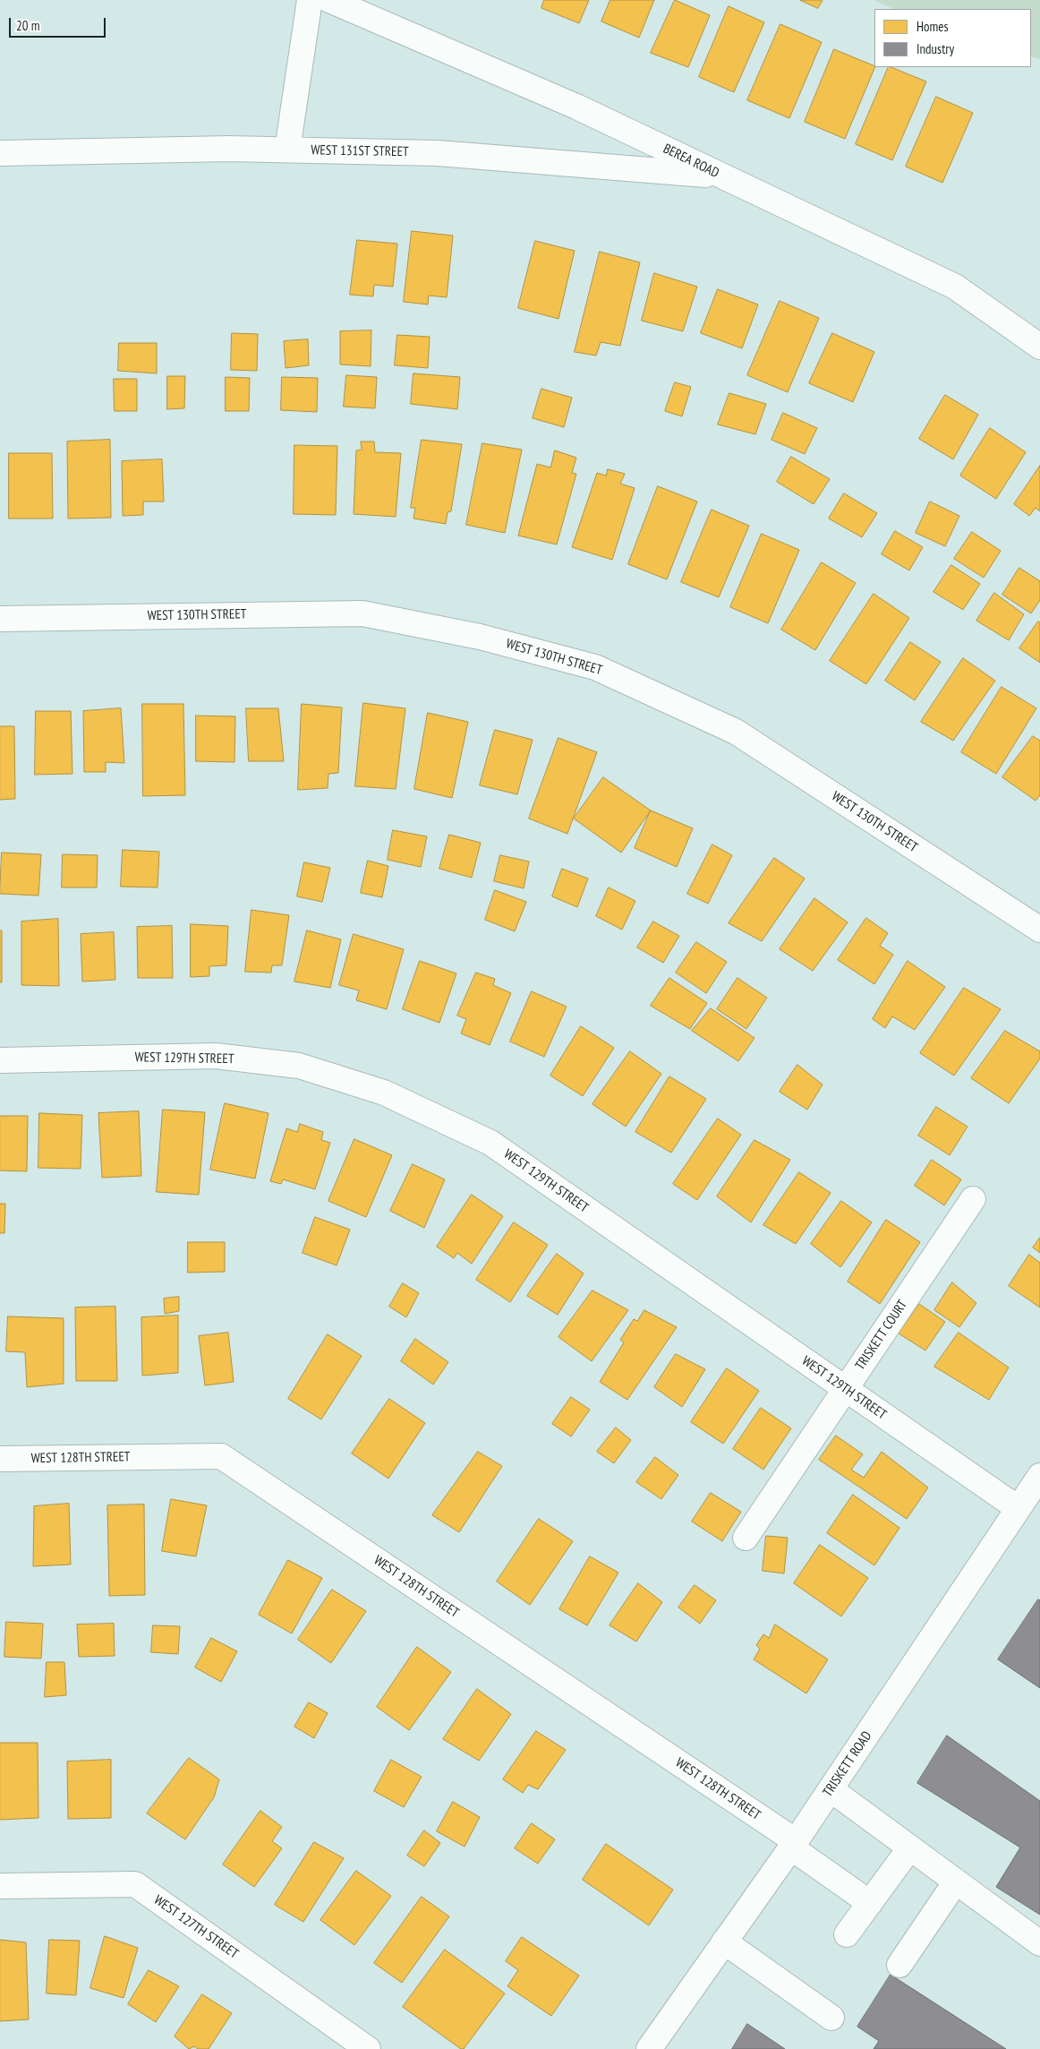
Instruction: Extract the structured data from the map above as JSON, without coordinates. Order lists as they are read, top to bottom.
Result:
{
  "streets": {
    "street": [
      "WEST 131ST STREET",
      "BEREA ROAD",
      "WEST 130TH STREET",
      "WEST 129TH STREET",
      "TRISKETT COURT",
      "WEST 128TH STREET",
      "TRISKETT ROAD",
      "WEST 127TH STREET"
    ]
  },
  "crossings": [
    ["WEST 131ST STREET", "BEREA ROAD"],
    ["WEST 129TH STREET", "TRISKETT COURT"],
    ["WEST 129TH STREET", "TRISKETT ROAD"],
    ["WEST 128TH STREET", "TRISKETT ROAD"]
  ],
  "legend": ["Homes", "Industry"],
  "scale_bar": "20 m"
}
